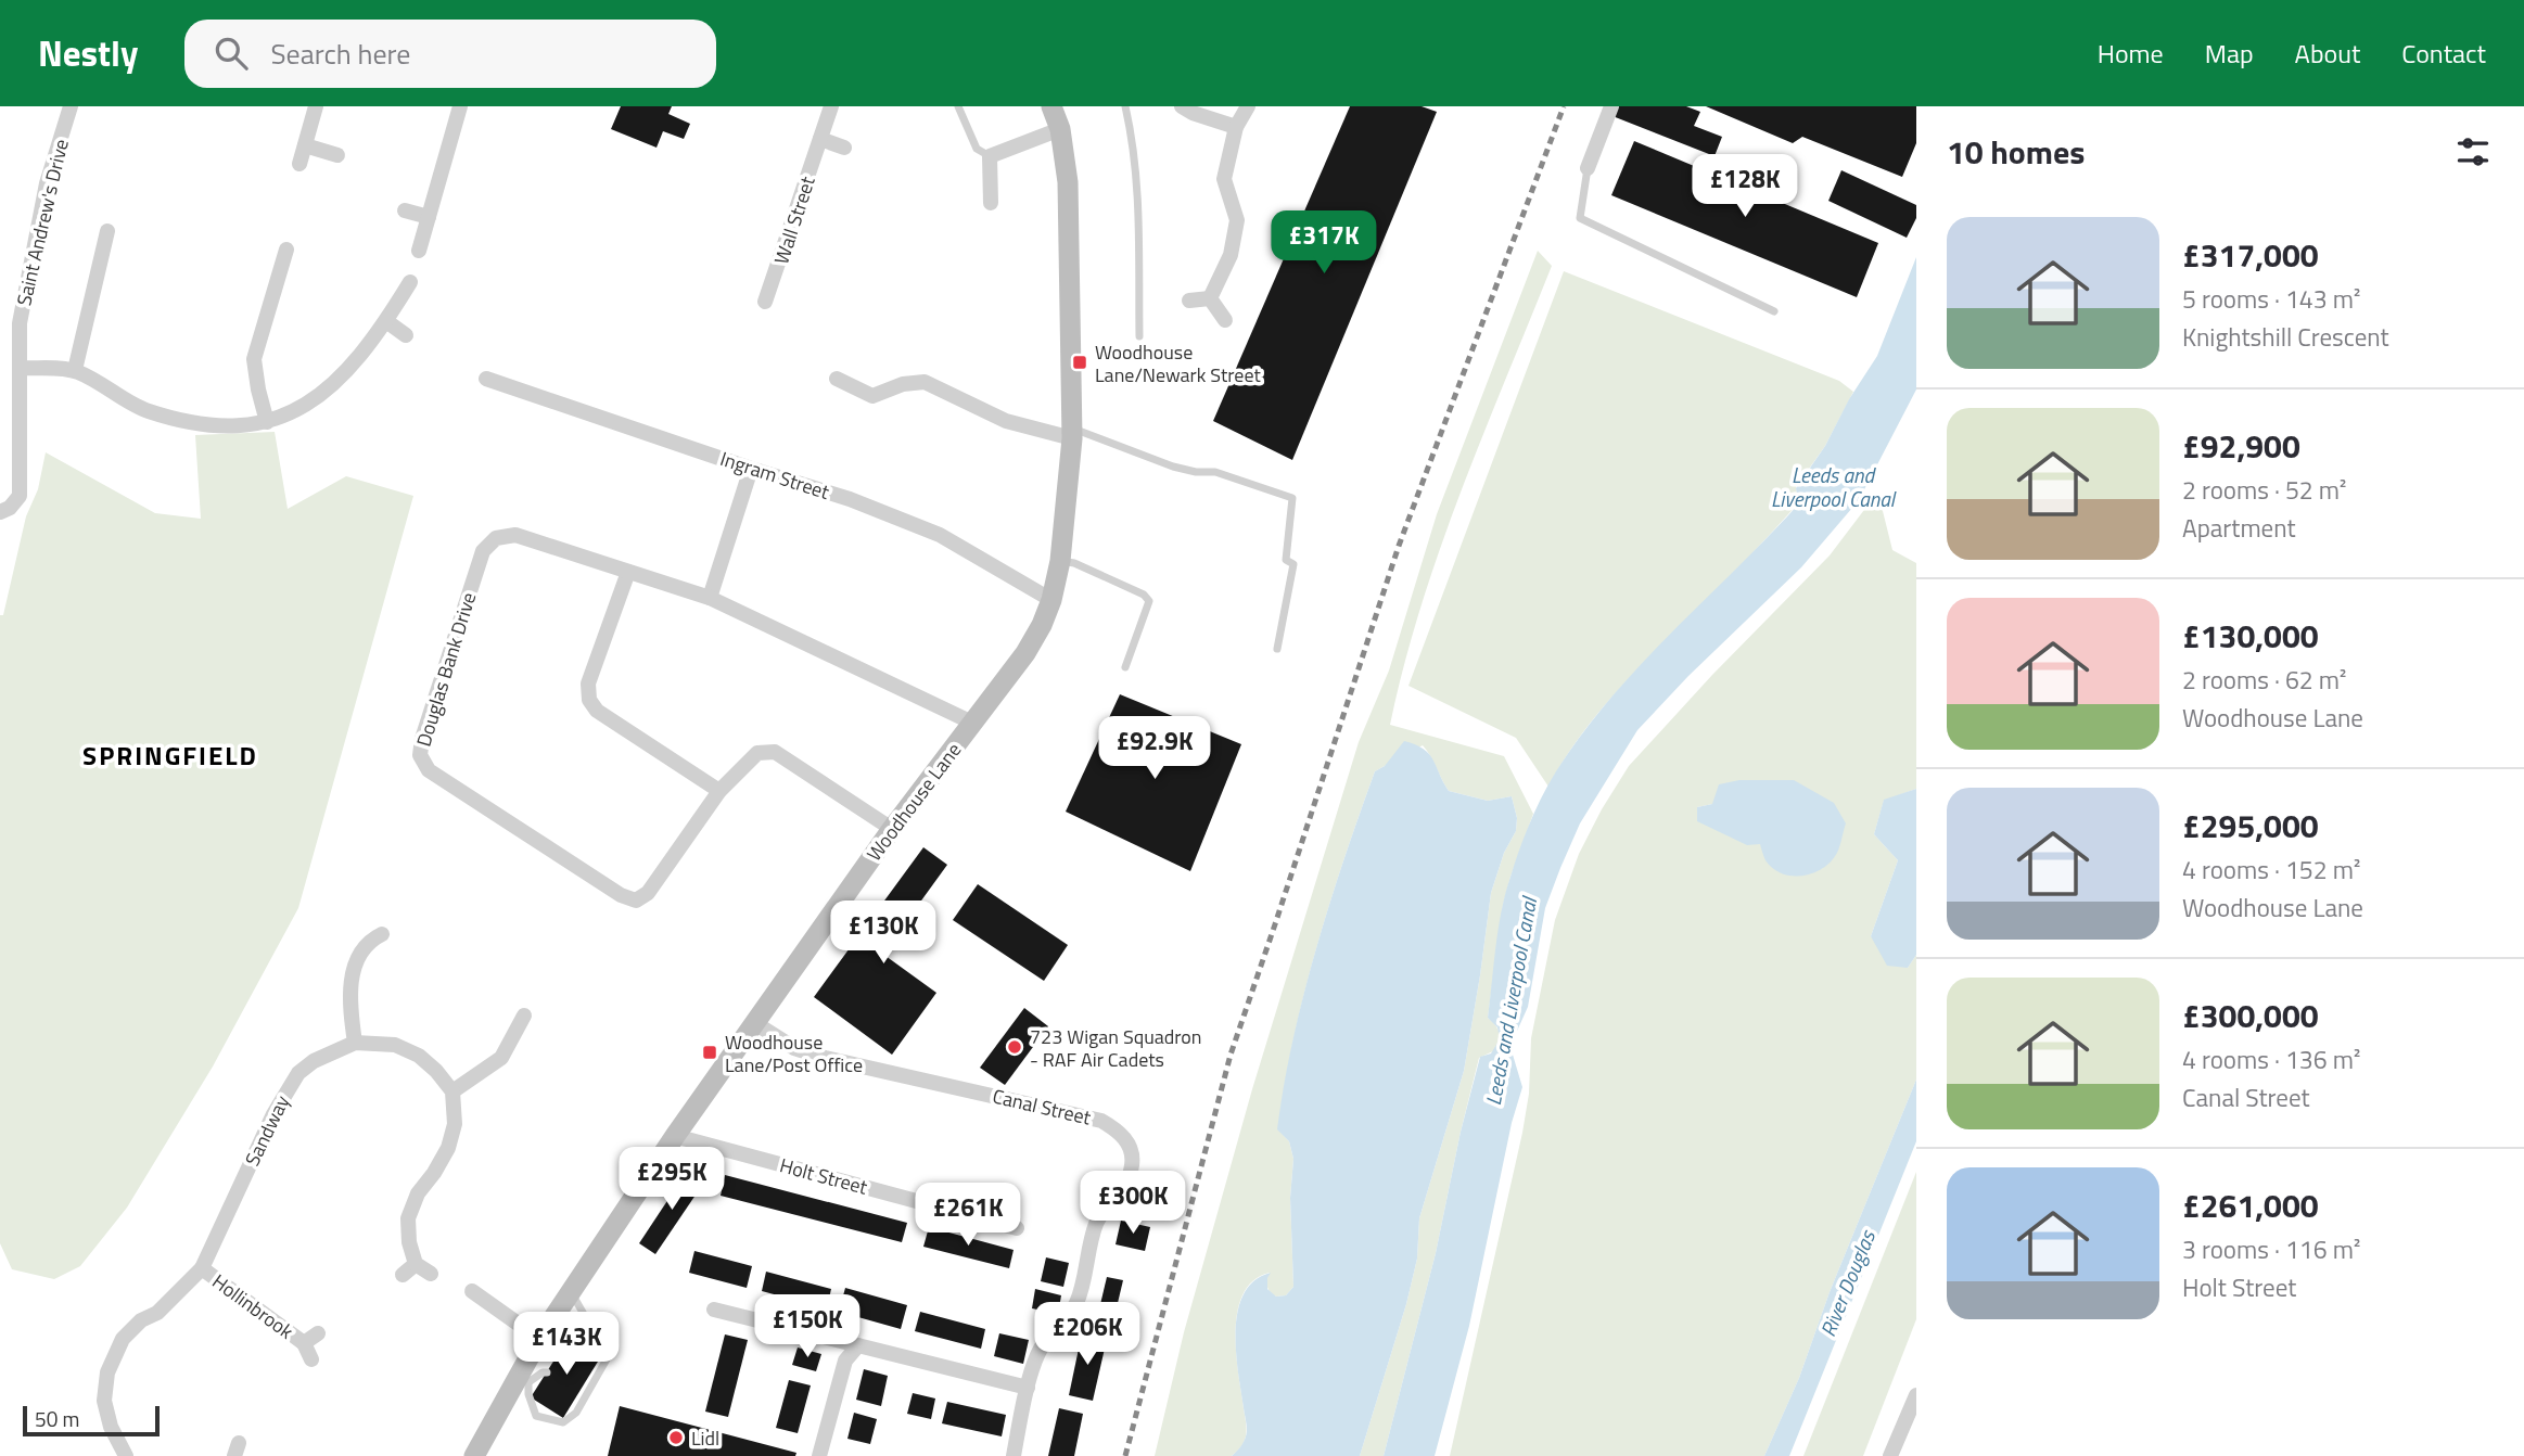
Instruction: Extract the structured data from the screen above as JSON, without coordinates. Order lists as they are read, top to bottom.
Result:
{
  "streets": {
    "main road": ["Woodhouse Lane"],
    "street": [
      "Wall Street",
      "Saint Andrew's Drive",
      "Ingram Street",
      "Douglas Bank Drive",
      "Canal Street",
      "Sandway",
      "Holt Street",
      "Hollinbrook"
    ]
  },
  "crossings": [
    ["Ingram Street", "Woodhouse Lane"],
    ["Douglas Bank Drive", "Woodhouse Lane"],
    ["Woodhouse Lane", "Canal Street"],
    ["Woodhouse Lane", "Holt Street"],
    ["Sandway", "Hollinbrook"]
  ],
  "districts": ["SPRINGFIELD"],
  "water": ["Leeds and Liverpool Canal", "River Douglas"],
  "places": {
    "transit": ["Woodhouse Lane/Newark Street", "Woodhouse Lane/Post Office"],
    "other": ["723 Wigan Squadron - RAF Air Cadets", "Lidl"]
  },
  "scale_bar": "50 m",
  "page": {
    "header": "Nestly",
    "search": "Search here",
    "nav": [
      "Home",
      "Map",
      "About",
      "Contact"
    ],
    "heading": "10 homes",
    "price": [
      "£128K",
      "£317K",
      "£92.9K",
      "£130K",
      "£295K",
      "£300K",
      "£261K",
      "£150K",
      "£206K",
      "£143K"
    ],
    "list": [
      {
        "name": "£317,000",
        "note": "5 rooms · 143 m² · Knightshill Crescent"
      },
      {
        "name": "£92,900",
        "note": "2 rooms · 52 m² · Apartment"
      },
      {
        "name": "£130,000",
        "note": "2 rooms · 62 m² · Woodhouse Lane"
      },
      {
        "name": "£295,000",
        "note": "4 rooms · 152 m² · Woodhouse Lane"
      },
      {
        "name": "£300,000",
        "note": "4 rooms · 136 m² · Canal Street"
      },
      {
        "name": "£261,000",
        "note": "3 rooms · 116 m² · Holt Street"
      }
    ],
    "scale": "50 m"
  }
}
